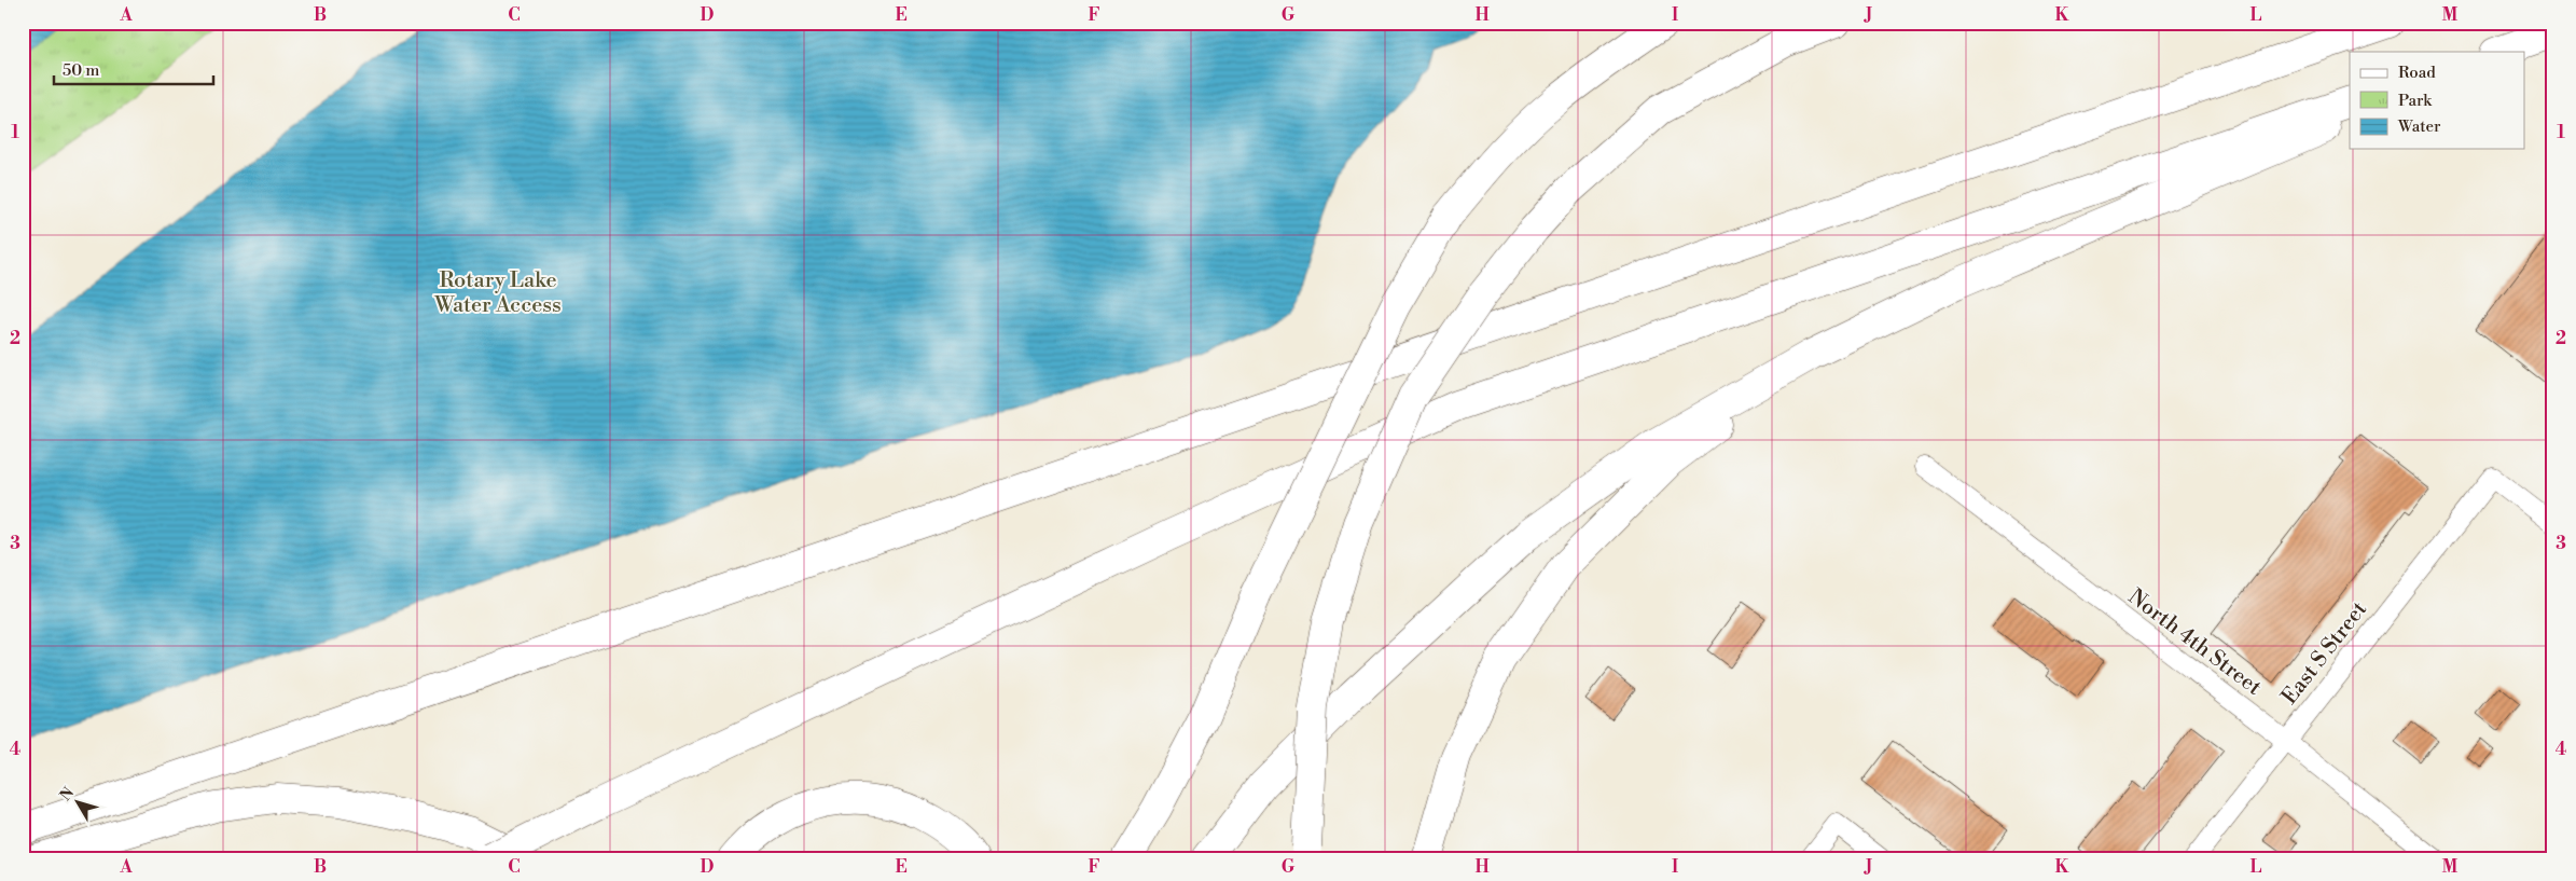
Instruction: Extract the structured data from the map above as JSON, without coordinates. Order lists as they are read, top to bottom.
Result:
{
  "streets": {
    "street": ["North 4th Street", "East S Street"]
  },
  "crossings": [
    ["North 4th Street", "East S Street"]
  ],
  "parks": ["Rotary Lake Water Access"],
  "legend": ["Road", "Park", "Water"],
  "scale_bar": "50 m",
  "north": "top left",
  "grid": {
    "columns": [
      "A",
      "B",
      "C",
      "D",
      "E",
      "F",
      "G",
      "H",
      "I",
      "J",
      "K",
      "L",
      "M"
    ],
    "rows": [
      "1",
      "2",
      "3",
      "4"
    ]
  }
}
